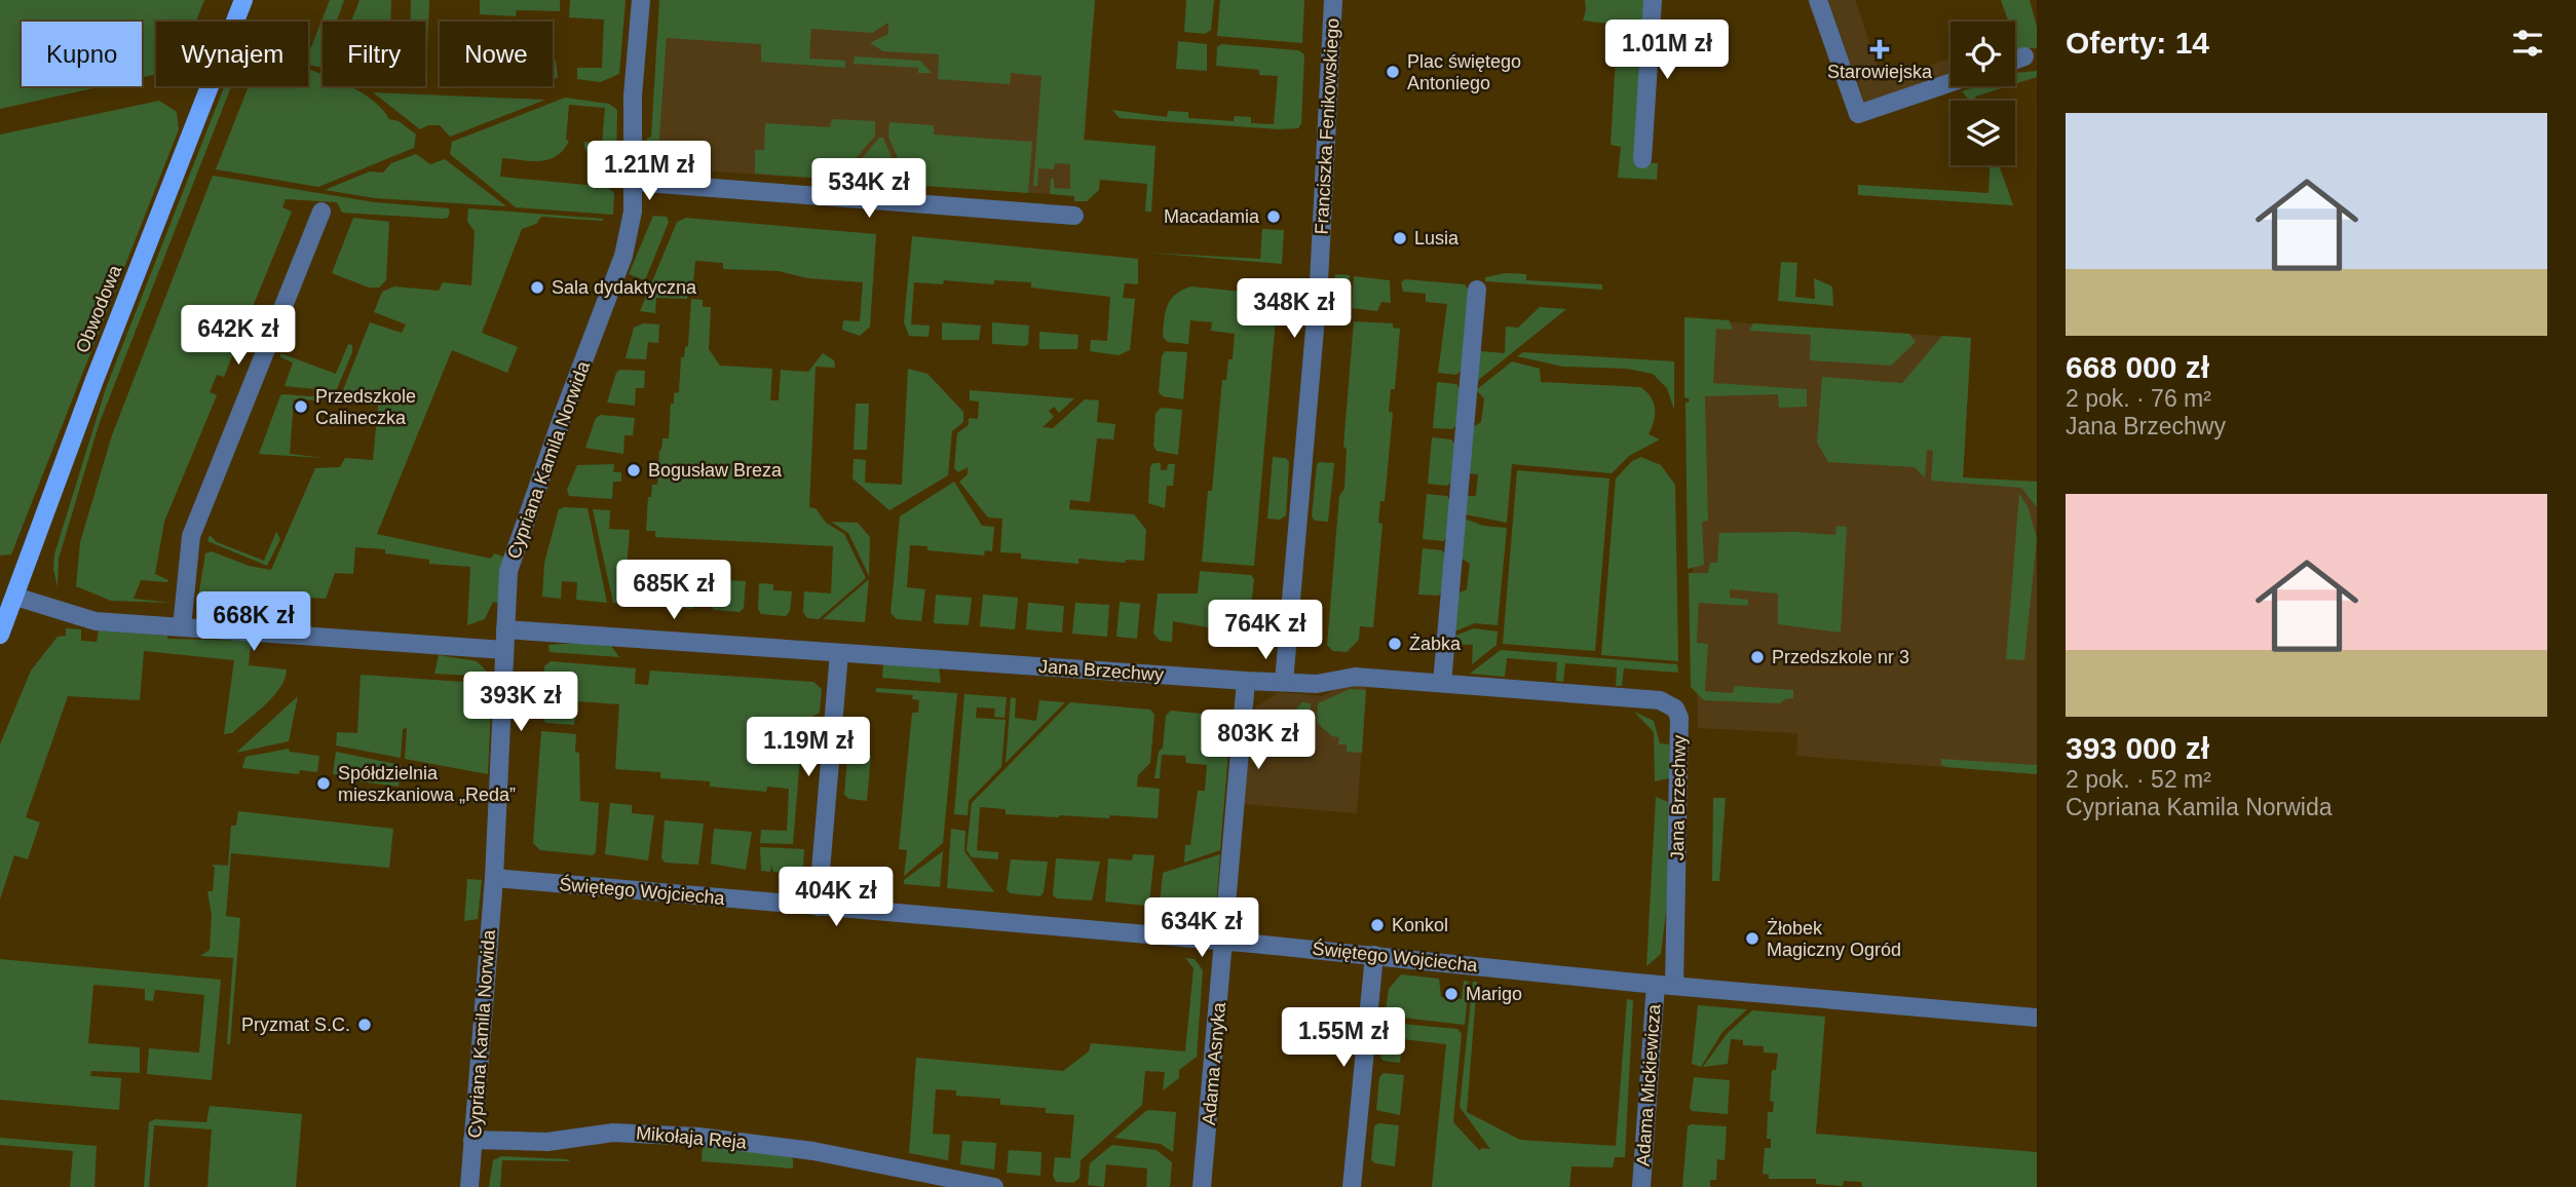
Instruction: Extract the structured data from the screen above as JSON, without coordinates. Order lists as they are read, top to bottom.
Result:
{
  "streets": {
    "main road": ["Obwodowa"],
    "street": [
      "Franciszka Fenikowskiego",
      "Cypriana Kamila Norwida",
      "Jana Brzechwy",
      "Świętego Wojciecha",
      "Adama Asnyka",
      "Adama Mickiewicza",
      "Mikołaja Reja"
    ]
  },
  "crossings": [
    ["Franciszka Fenikowskiego", "Jana Brzechwy"],
    ["Cypriana Kamila Norwida", "Jana Brzechwy"],
    ["Cypriana Kamila Norwida", "Świętego Wojciecha"],
    ["Cypriana Kamila Norwida", "Mikołaja Reja"],
    ["Jana Brzechwy", "Świętego Wojciecha"],
    ["Jana Brzechwy", "Adama Asnyka"],
    ["Jana Brzechwy", "Adama Mickiewicza"],
    ["Świętego Wojciecha", "Adama Asnyka"],
    ["Świętego Wojciecha", "Adama Mickiewicza"]
  ],
  "places": {
    "health": ["Starowiejska"],
    "other": [
      "Plac świętego Antoniego",
      "Macadamia",
      "Lusia",
      "Sala dydaktyczna",
      "Przedszkole Calineczka",
      "Bogusław Breza",
      "Żabka",
      "Przedszkole nr 3",
      "Spółdzielnia mieszkaniowa „Reda”",
      "Konkol",
      "Żłobek Magiczny Ogród",
      "Marigo",
      "Pryzmat S.C."
    ]
  },
  "page": {
    "heading": "Oferty: 14",
    "price": [
      "1.01M zł",
      "1.21M zł",
      "534K zł",
      "348K zł",
      "642K zł",
      "685K zł",
      "668K zł",
      "764K zł",
      "393K zł",
      "803K zł",
      "1.19M zł",
      "404K zł",
      "634K zł",
      "1.55M zł"
    ],
    "chip": [
      "Kupno",
      "Wynajem",
      "Filtry",
      "Nowe"
    ],
    "list": [
      {
        "name": "668 000 zł",
        "note": "2 pok. · 76 m² · Jana Brzechwy"
      },
      {
        "name": "393 000 zł",
        "note": "2 pok. · 52 m² · Cypriana Kamila Norwida"
      }
    ]
  }
}
